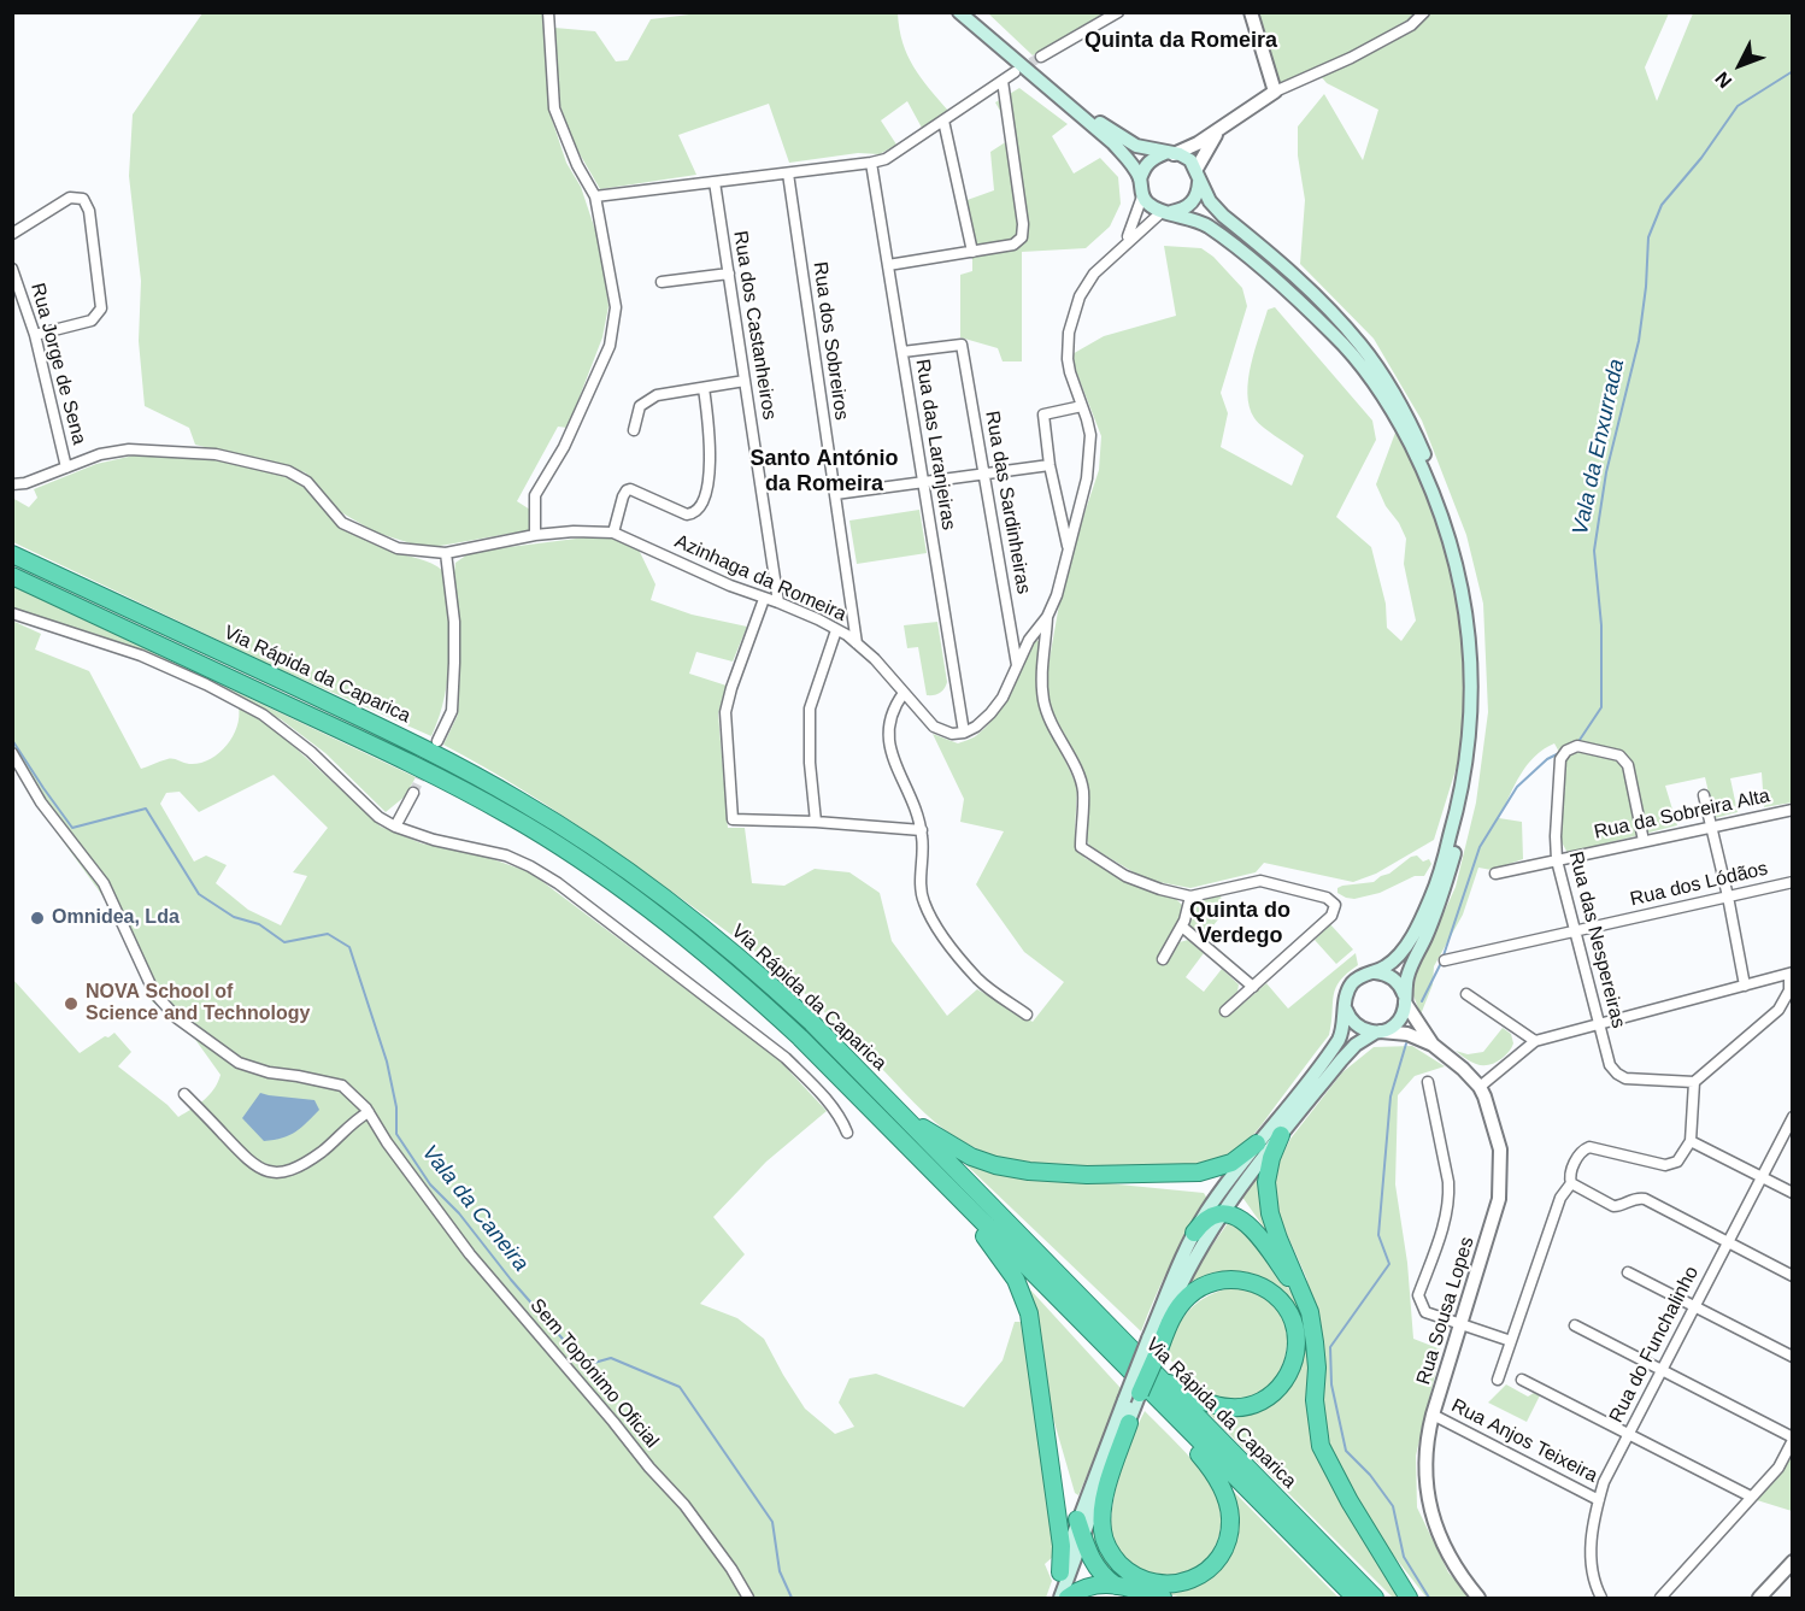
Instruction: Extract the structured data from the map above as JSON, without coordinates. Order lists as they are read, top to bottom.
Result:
{
  "streets": {
    "highway": ["Via Rápida da Caparica"],
    "street": [
      "Rua dos Castanheiros",
      "Rua dos Sobreiros",
      "Rua Jorge de Sena",
      "Rua das Laranjeiras",
      "Rua das Sardinheiras",
      "Azinhaga da Romeira",
      "Rua da Sobreira Alta",
      "Rua dos Lódãos",
      "Rua das Nespereiras",
      "Rua Sousa Lopes",
      "Rua do Funchalinho",
      "Sem Topónimo Oficial",
      "Rua Anjos Teixeira"
    ]
  },
  "crossings": [
    ["Rua dos Castanheiros", "Azinhaga da Romeira"],
    ["Rua dos Sobreiros", "Azinhaga da Romeira"],
    ["Rua Jorge de Sena", "Azinhaga da Romeira"],
    ["Rua das Laranjeiras", "Rua das Sardinheiras"],
    ["Rua das Laranjeiras", "Azinhaga da Romeira"],
    ["Rua da Sobreira Alta", "Rua das Nespereiras"],
    ["Rua dos Lódãos", "Rua das Nespereiras"],
    ["Rua Sousa Lopes", "Rua Anjos Teixeira"],
    ["Rua do Funchalinho", "Rua Anjos Teixeira"]
  ],
  "districts": ["Quinta da Romeira", "Santo António da Romeira", "Quinta do Verdego"],
  "water": ["Vala da Enxurrada", "Vala da Caneira"],
  "places": ["Omnidea, Lda", "NOVA School of Science and Technology"],
  "north": "bottom left"
}
